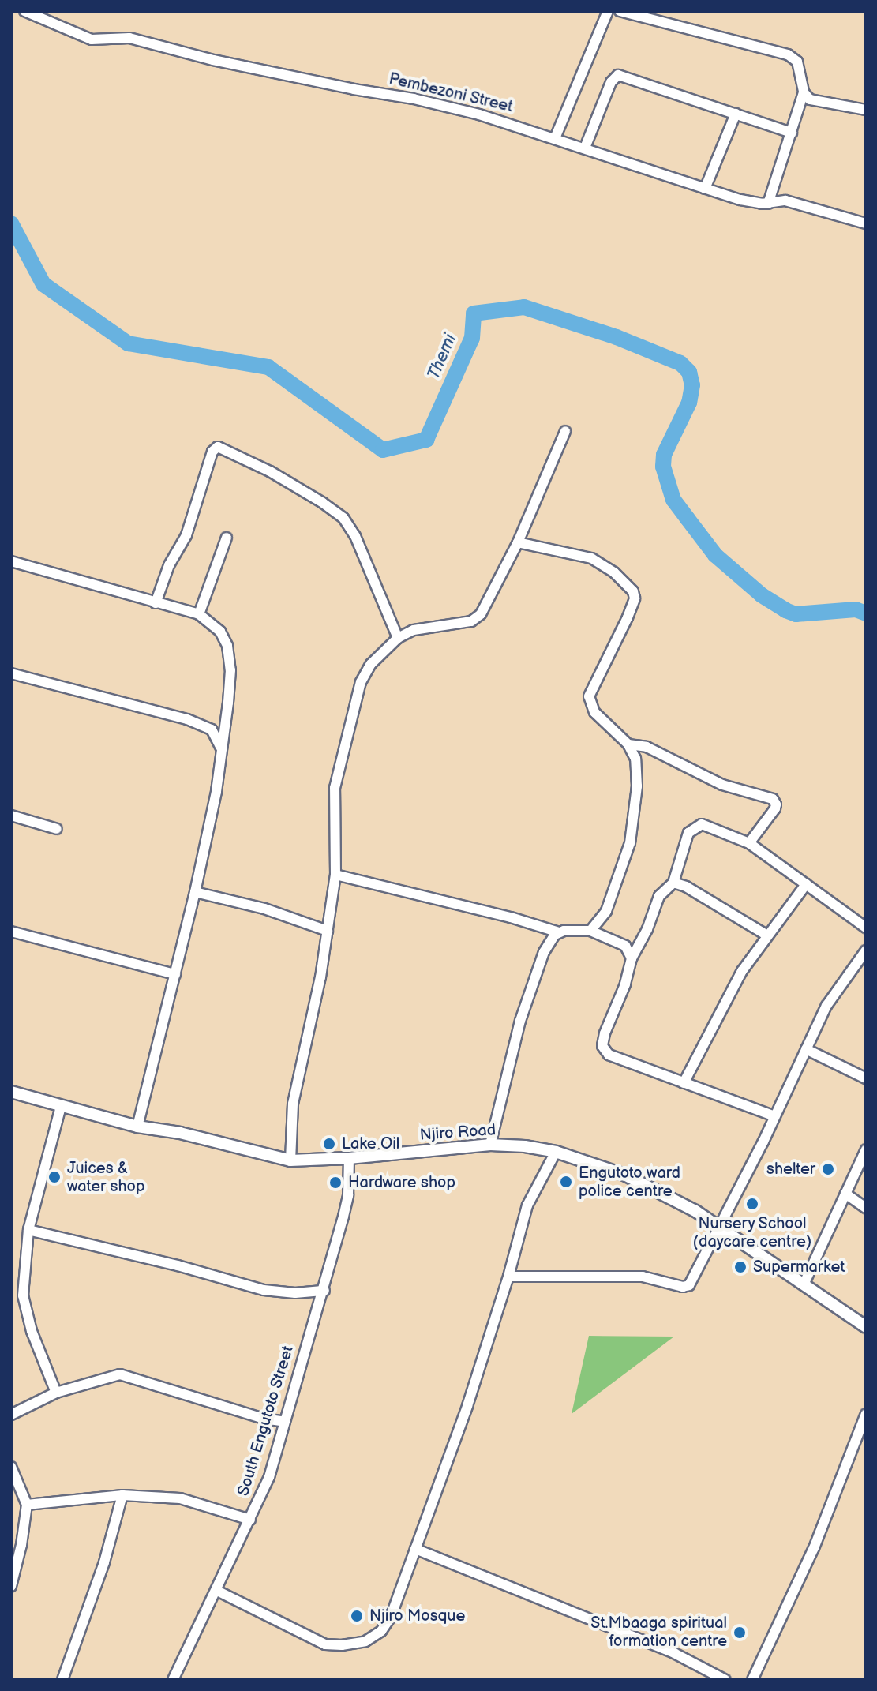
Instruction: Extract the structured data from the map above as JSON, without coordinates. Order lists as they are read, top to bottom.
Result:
{
  "streets": {
    "street": ["Pembezoni Street", "Njiro Road", "South Engutoto Street"]
  },
  "crossings": [
    ["Njiro Road", "South Engutoto Street"]
  ],
  "water": ["Themi"],
  "places": [
    "Lake Oil",
    "shelter",
    "Juices & water shop",
    "Engutoto ward police centre",
    "Hardware shop",
    "Nursery School (daycare centre)",
    "Supermarket",
    "Njiro Mosque",
    "St.Mbaaga spiritual formation centre"
  ]
}
